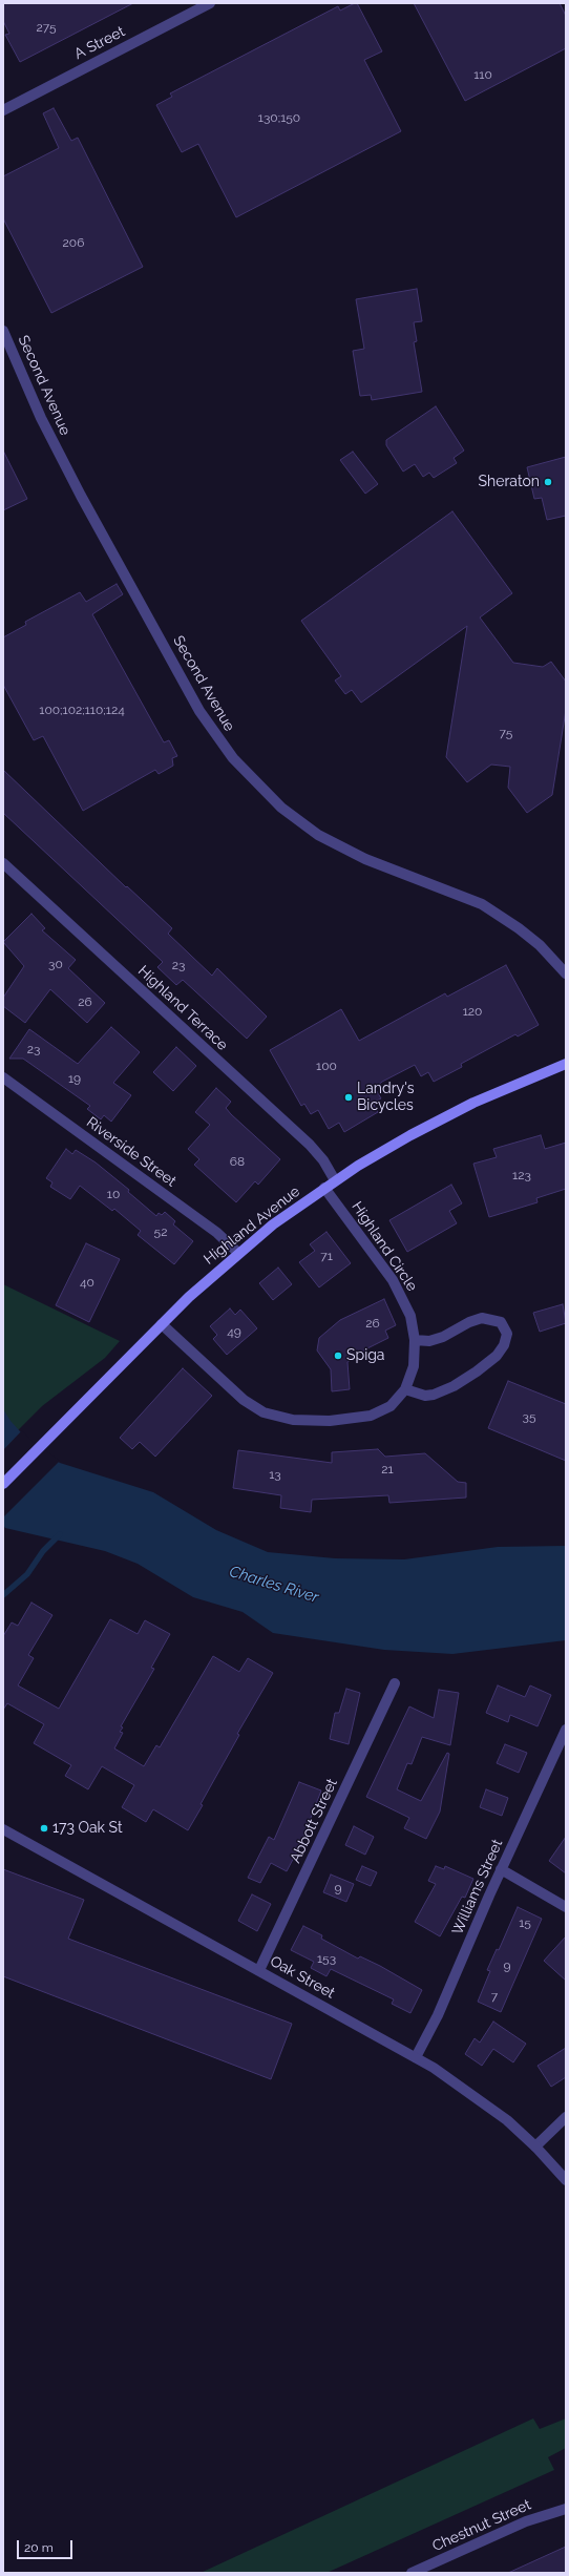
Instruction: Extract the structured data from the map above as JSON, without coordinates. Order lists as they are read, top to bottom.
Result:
{
  "streets": {
    "main road": ["Highland Avenue"],
    "street": [
      "A Street",
      "Second Avenue",
      "Highland Terrace",
      "Riverside Street",
      "Highland Circle",
      "Abbott Street",
      "Williams Street",
      "Oak Street",
      "Chestnut Street"
    ]
  },
  "crossings": [
    ["Highland Terrace", "Highland Avenue"],
    ["Riverside Street", "Highland Avenue"],
    ["Highland Avenue", "Highland Circle"],
    ["Abbott Street", "Oak Street"],
    ["Williams Street", "Oak Street"]
  ],
  "water": ["Charles River"],
  "places": [
    "Sheraton",
    "Landry's Bicycles",
    "Spiga",
    "173 Oak St"
  ],
  "house_numbers": [
    "275",
    "110",
    "130;150",
    "206",
    "100;102;110;124",
    "75",
    "30",
    "23",
    "26",
    "120",
    "23",
    "100",
    "19",
    "68",
    "123",
    "10",
    "52",
    "71",
    "40",
    "26",
    "49",
    "35",
    "21",
    "13",
    "9",
    "15",
    "153",
    "9",
    "7"
  ],
  "scale_bar": "20 m"
}
